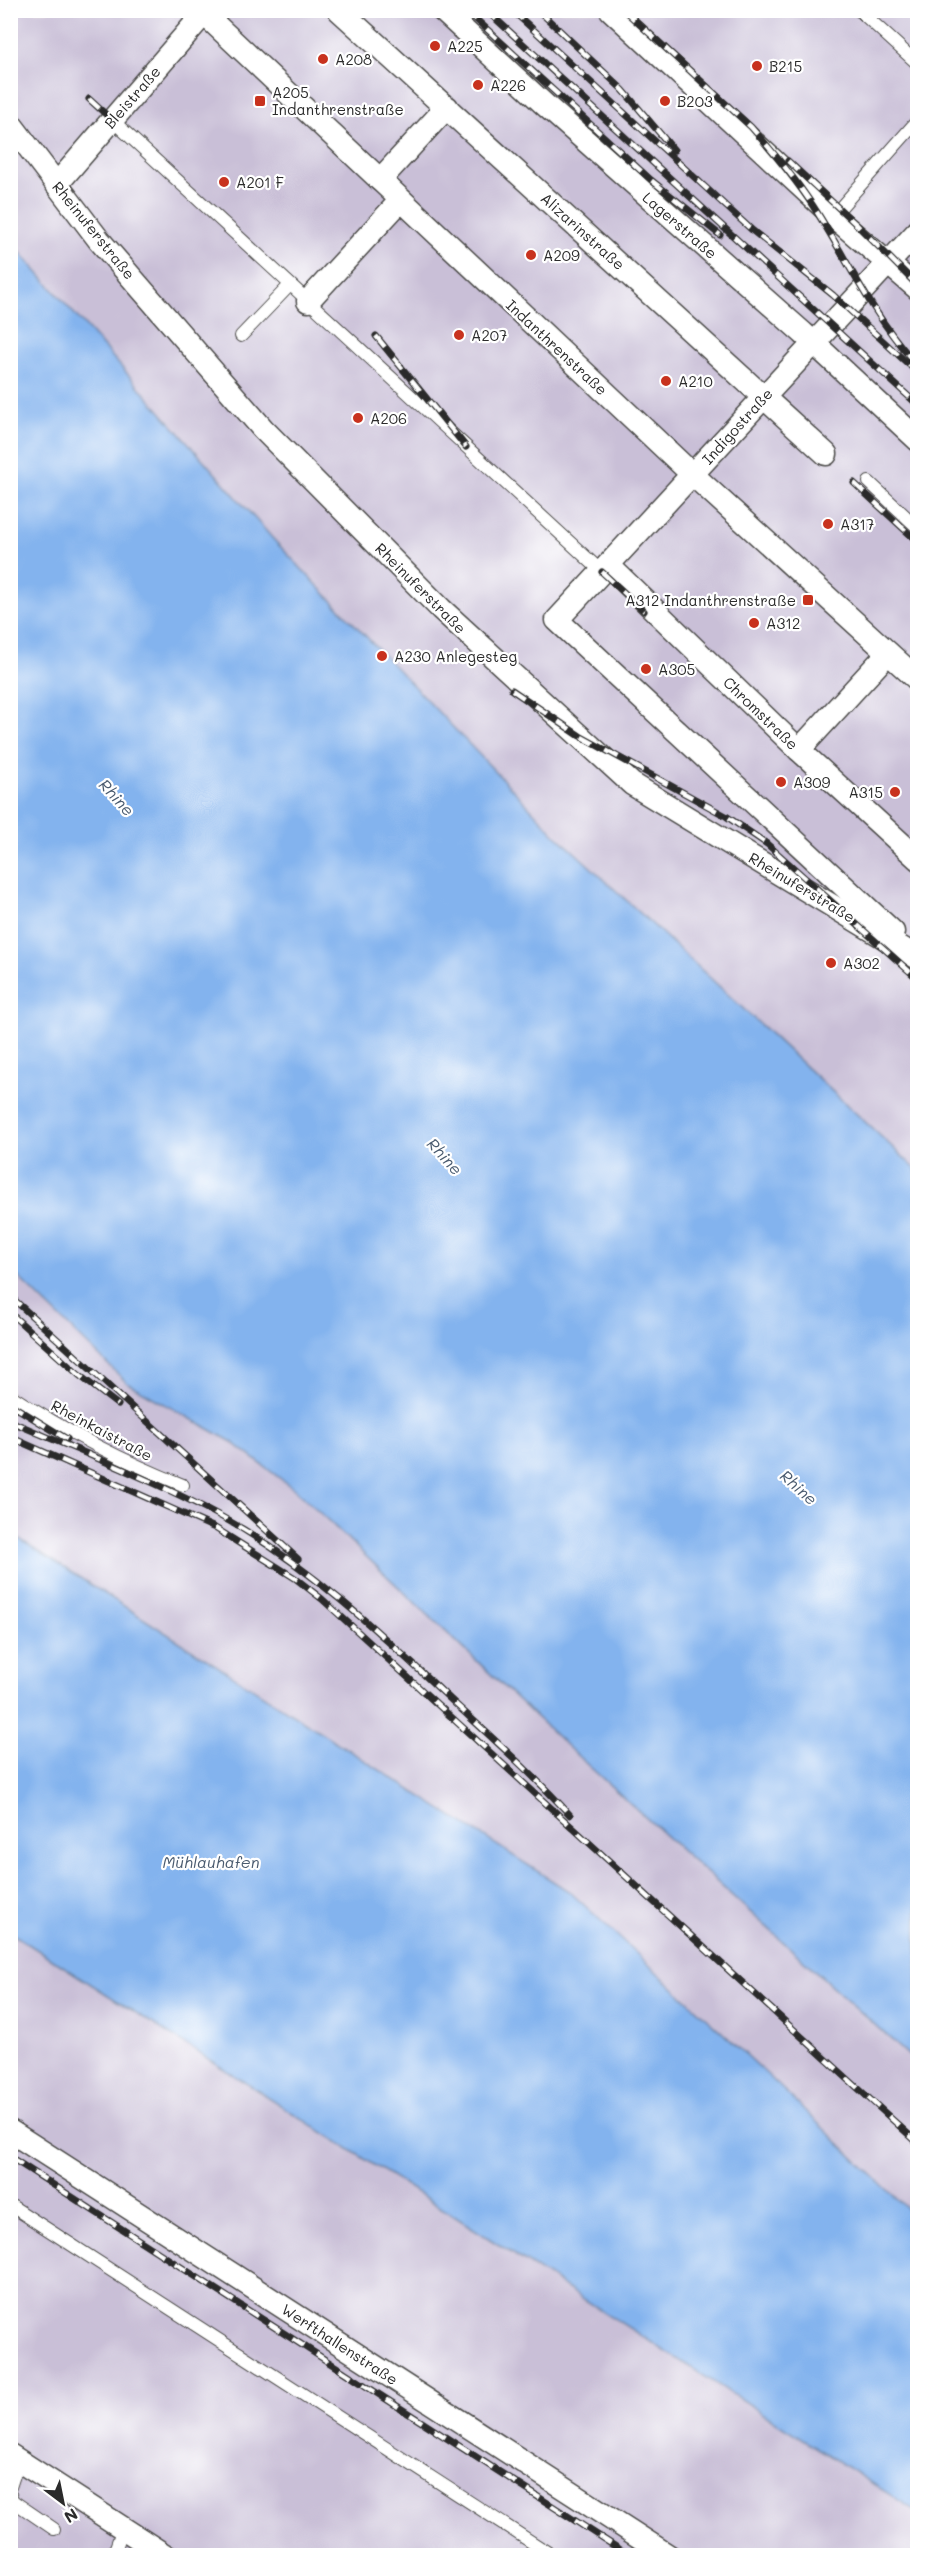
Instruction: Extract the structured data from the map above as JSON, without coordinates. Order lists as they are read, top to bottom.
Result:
{
  "streets": {
    "street": [
      "Bleistraße",
      "Lagerstraße",
      "Rheinuferstraße",
      "Alizarinstraße",
      "Indanthrenstraße",
      "Indigostraße",
      "Chromstraße",
      "Werfthallenstraße"
    ],
    "lane": ["Rheinkaistraße"]
  },
  "crossings": [
    ["Bleistraße", "Rheinuferstraße"],
    ["Bleistraße", "Indanthrenstraße"],
    ["Lagerstraße", "Indigostraße"],
    ["Rheinuferstraße", "Indigostraße"],
    ["Alizarinstraße", "Indigostraße"],
    ["Indanthrenstraße", "Indigostraße"],
    ["Indigostraße", "Chromstraße"]
  ],
  "water": ["Rhine", "Mühlauhafen"],
  "places": {
    "other": [
      "A225",
      "A208",
      "B215",
      "A226",
      "B203",
      "A201 F",
      "A209",
      "A207",
      "A210",
      "A206",
      "A317",
      "A312",
      "A230 Anlegesteg",
      "A305",
      "A309",
      "A315",
      "A302"
    ],
    "transit": ["A205 Indanthrenstraße", "A312 Indanthrenstraße"]
  },
  "north": "bottom right"
}
